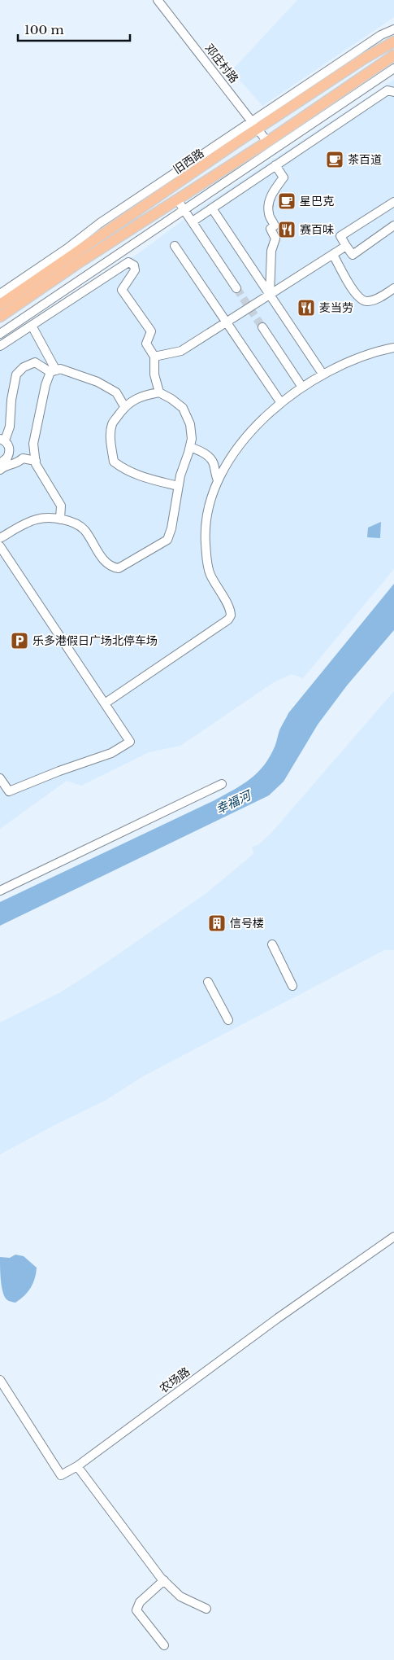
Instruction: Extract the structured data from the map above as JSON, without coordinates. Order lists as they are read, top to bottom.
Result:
{
  "streets": {
    "main road": ["旧西路"],
    "street": ["邓庄村路", "农场路"]
  },
  "crossings": [
    ["邓庄村路", "旧西路"]
  ],
  "water": ["幸福河"],
  "places": {
    "cafe": ["茶百道", "星巴克"],
    "restaurant": ["赛百味", "麦当劳"],
    "parking": ["乐多港假日广场北停车场"],
    "building": ["信号楼"]
  },
  "scale_bar": "100 m"
}
